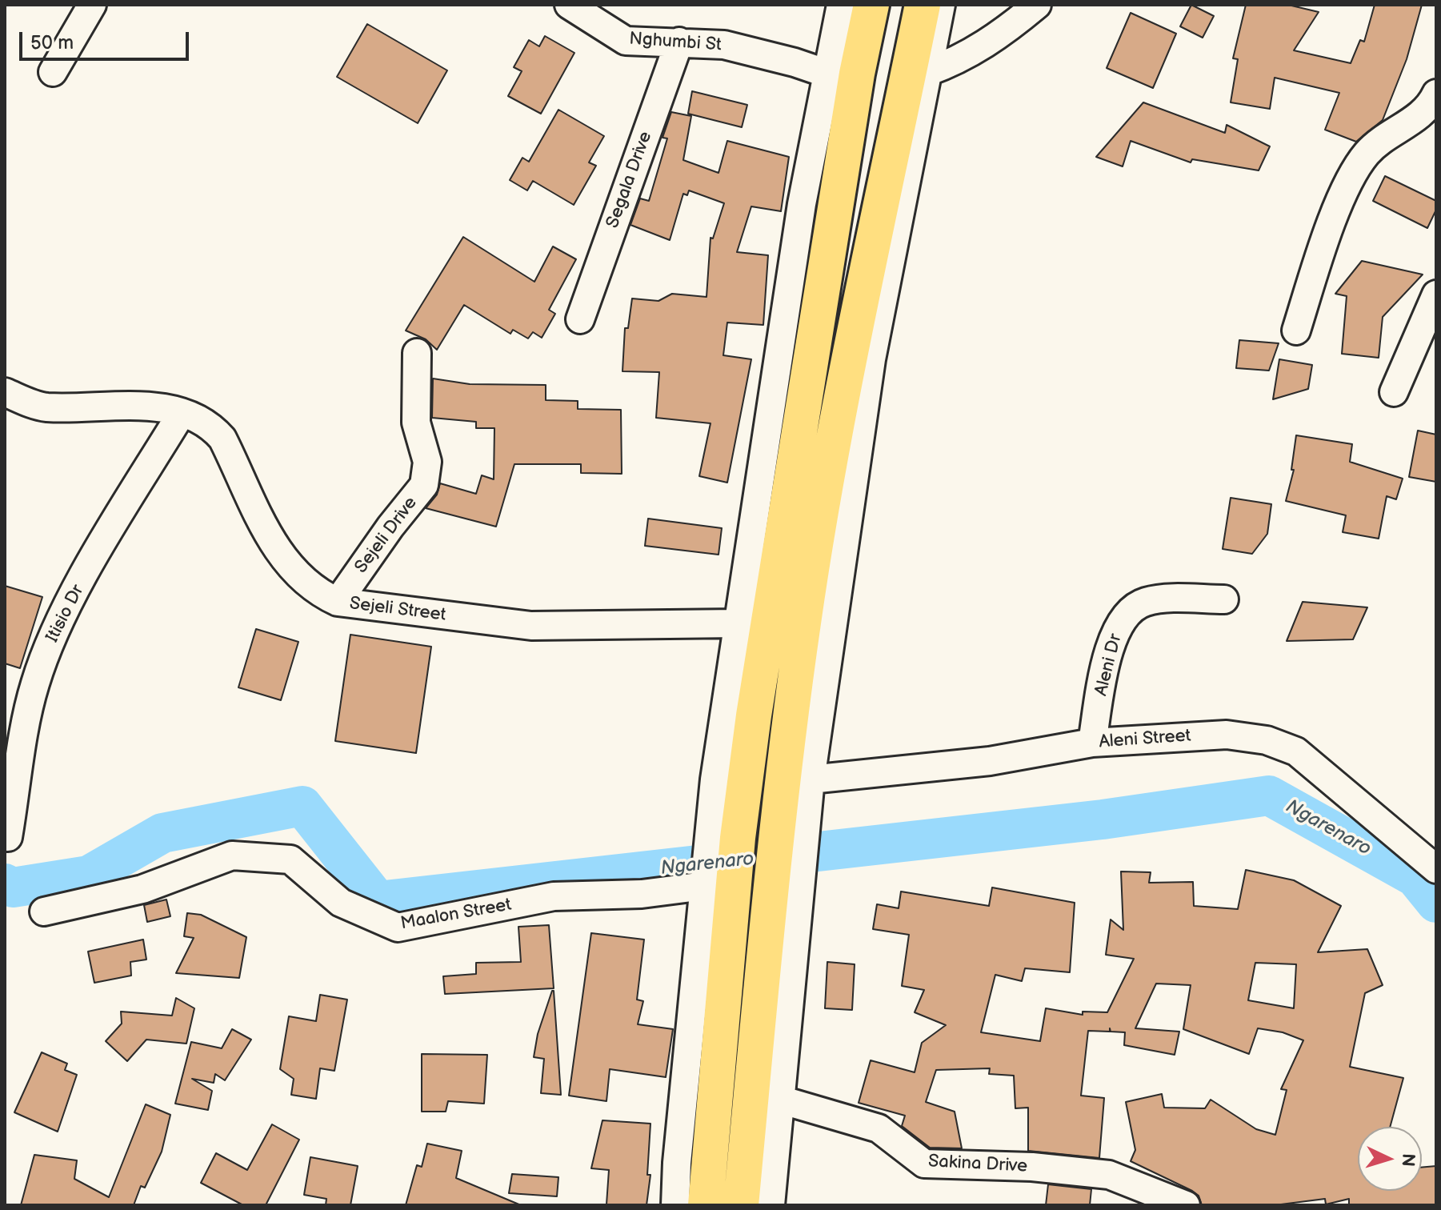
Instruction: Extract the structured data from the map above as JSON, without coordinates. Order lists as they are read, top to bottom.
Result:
{
  "streets": {
    "street": [
      "Nghumbi St",
      "Segala Drive",
      "Sejeli Drive",
      "Sejeli Street",
      "Itisio Dr",
      "Aleni Dr",
      "Aleni Street",
      "Maalon Street",
      "Sakina Drive"
    ]
  },
  "crossings": [
    ["Nghumbi St", "Segala Drive"],
    ["Sejeli Drive", "Sejeli Street"],
    ["Sejeli Street", "Itisio Dr"],
    ["Aleni Dr", "Aleni Street"]
  ],
  "water": ["Ngarenaro"],
  "scale_bar": "50 m",
  "north": "right"
}
